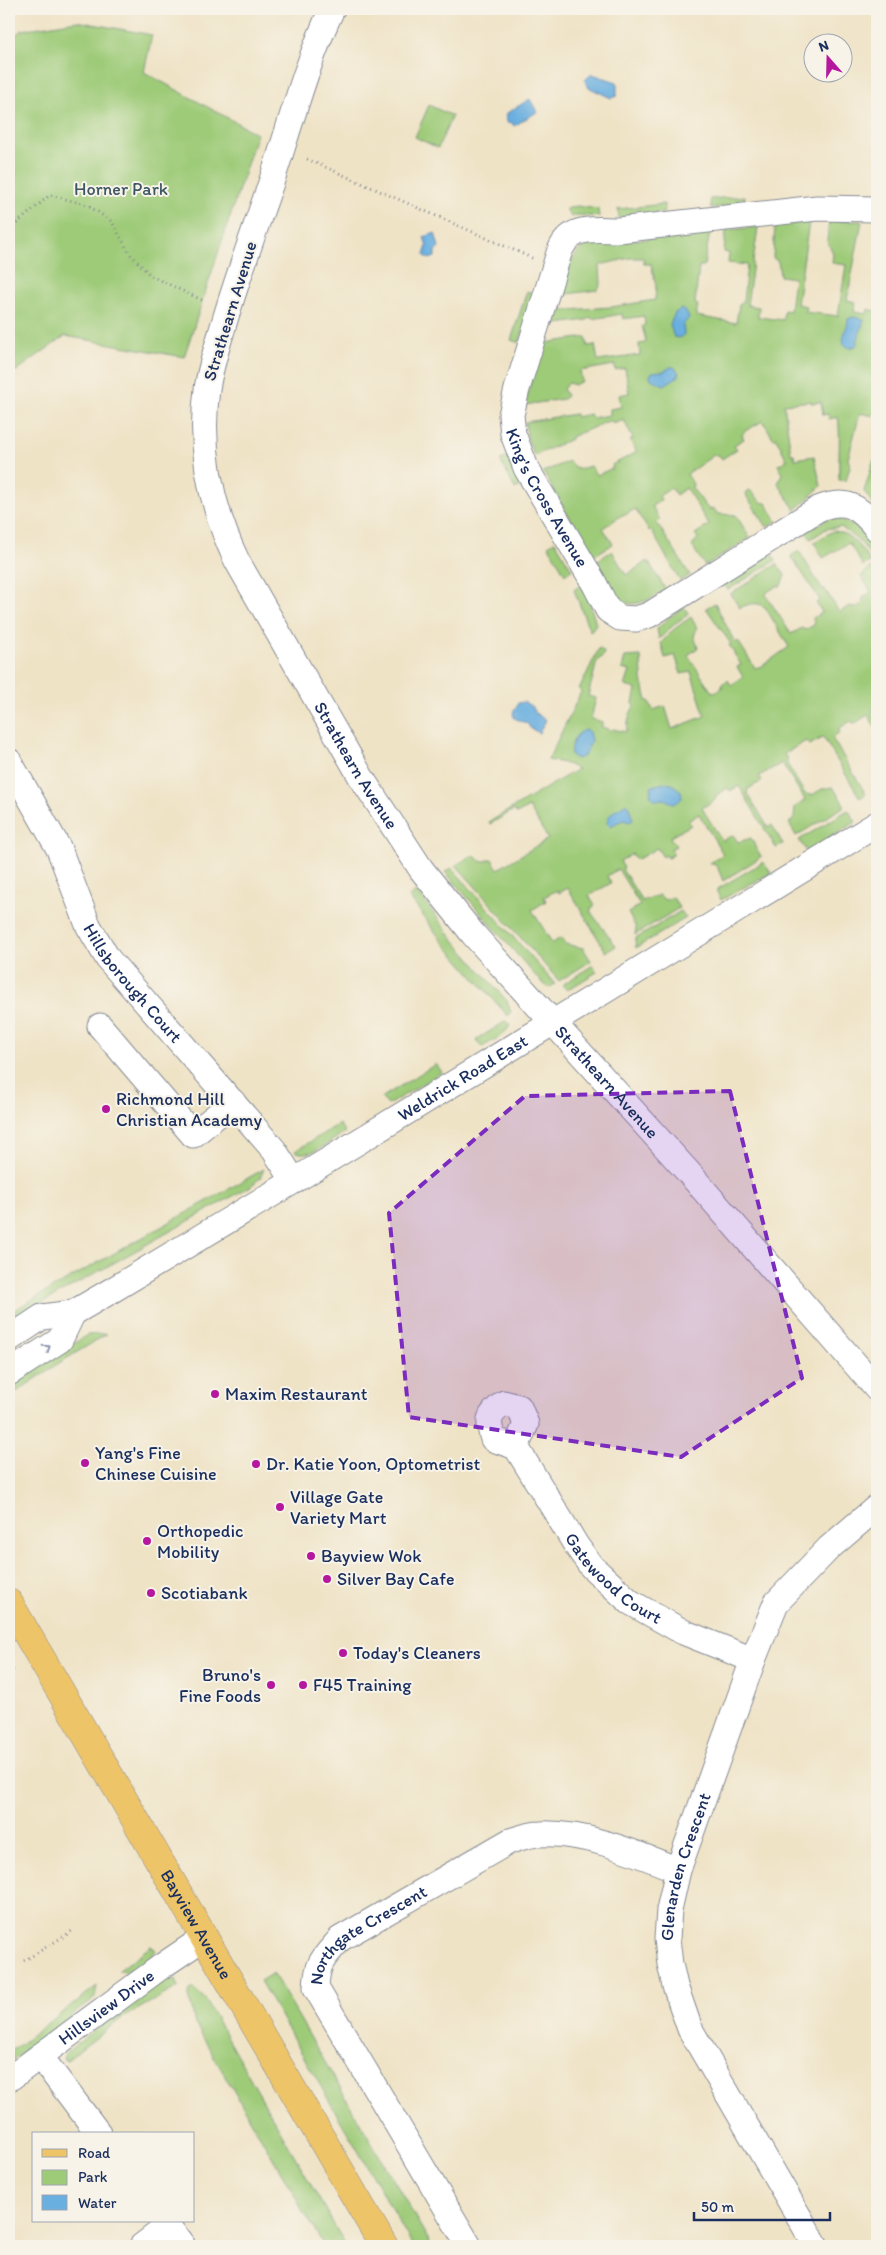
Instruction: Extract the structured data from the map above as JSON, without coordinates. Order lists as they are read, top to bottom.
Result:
{
  "streets": {
    "main road": ["Bayview Avenue"],
    "street": [
      "Strathearn Avenue",
      "King's Cross Avenue",
      "Hillsborough Court",
      "Weldrick Road East",
      "Gatewood Court",
      "Glenarden Crescent",
      "Northgate Crescent",
      "Hillsview Drive"
    ]
  },
  "crossings": [
    ["Strathearn Avenue", "Weldrick Road East"],
    ["Hillsborough Court", "Weldrick Road East"],
    ["Gatewood Court", "Glenarden Crescent"],
    ["Glenarden Crescent", "Northgate Crescent"],
    ["Bayview Avenue", "Hillsview Drive"]
  ],
  "parks": ["Horner Park"],
  "places": [
    "Richmond Hill Christian Academy",
    "Maxim Restaurant",
    "Yang's Fine Chinese Cuisine",
    "Dr. Katie Yoon, Optometrist",
    "Village Gate Variety Mart",
    "Orthopedic Mobility",
    "Bayview Wok",
    "Silver Bay Cafe",
    "Scotiabank",
    "Today's Cleaners",
    "Bruno's Fine Foods",
    "F45 Training"
  ],
  "legend": ["Road", "Park", "Water"],
  "scale_bar": "50 m",
  "north": "top"
}
